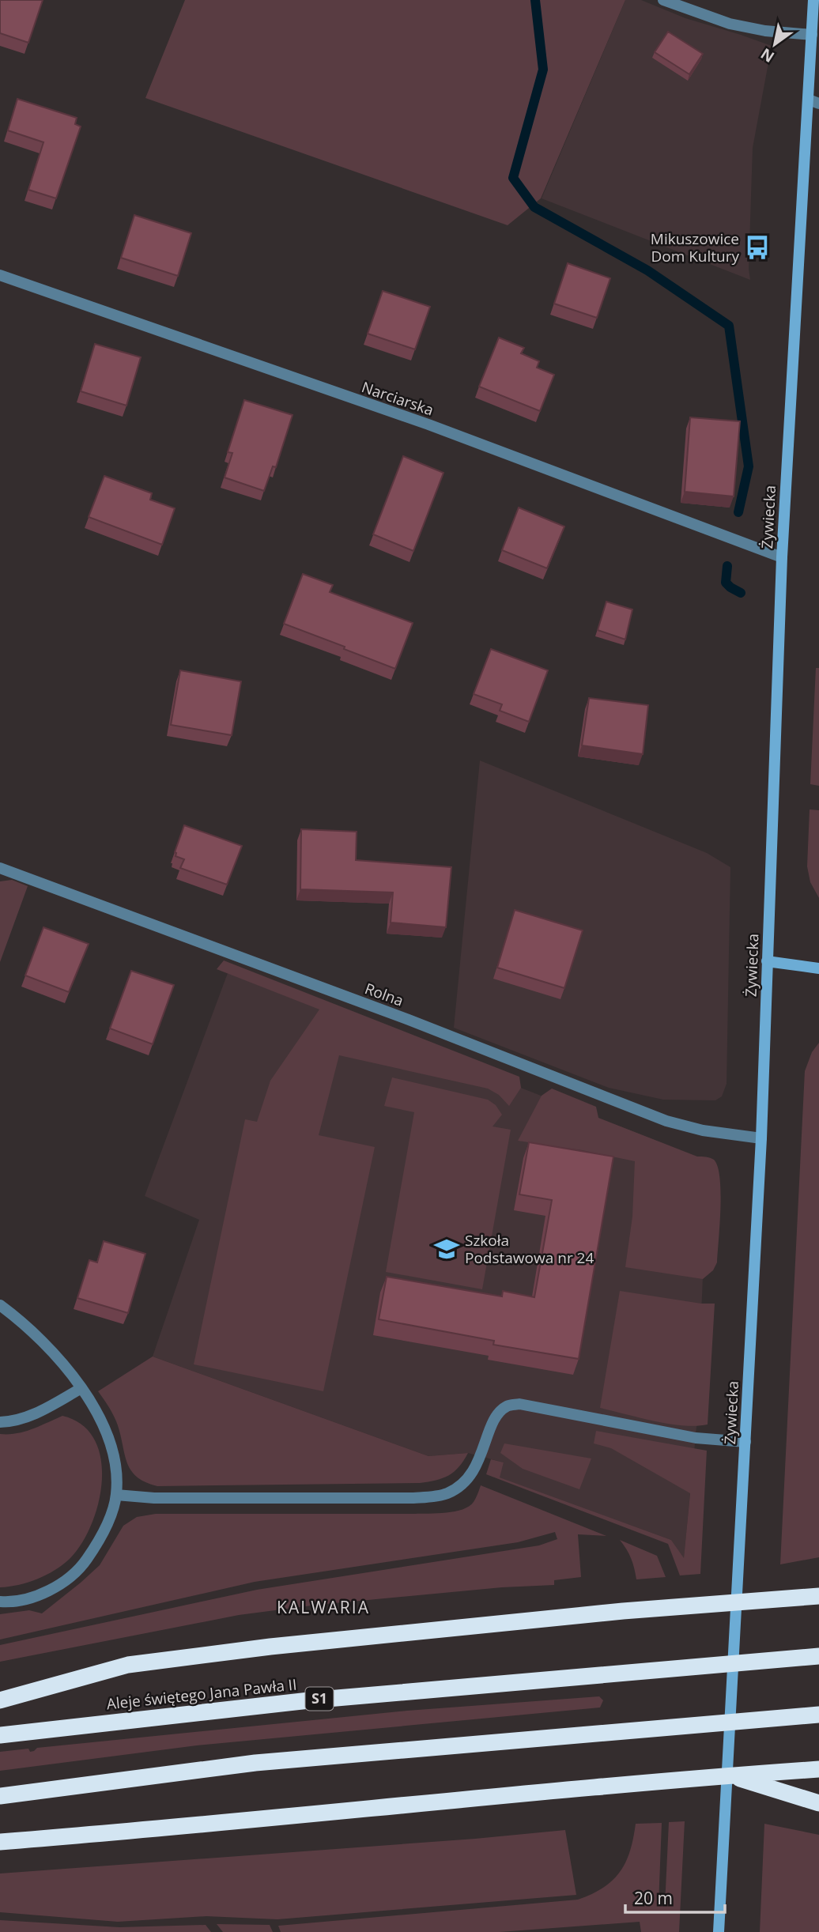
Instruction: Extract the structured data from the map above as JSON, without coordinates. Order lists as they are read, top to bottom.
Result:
{
  "streets": {
    "highway": ["Aleje świętego Jana Pawła II", "S1"],
    "main road": ["Żywiecka"],
    "street": ["Narciarska", "Rolna"]
  },
  "crossings": [
    ["Narciarska", "Żywiecka"],
    ["Żywiecka", "Rolna"]
  ],
  "districts": ["KALWARIA"],
  "places": {
    "bus stop": ["Mikuszowice Dom Kultury"],
    "school or university": ["Szkoła Podstawowa nr 24"]
  },
  "scale_bar": "20 m",
  "north": "bottom left"
}
